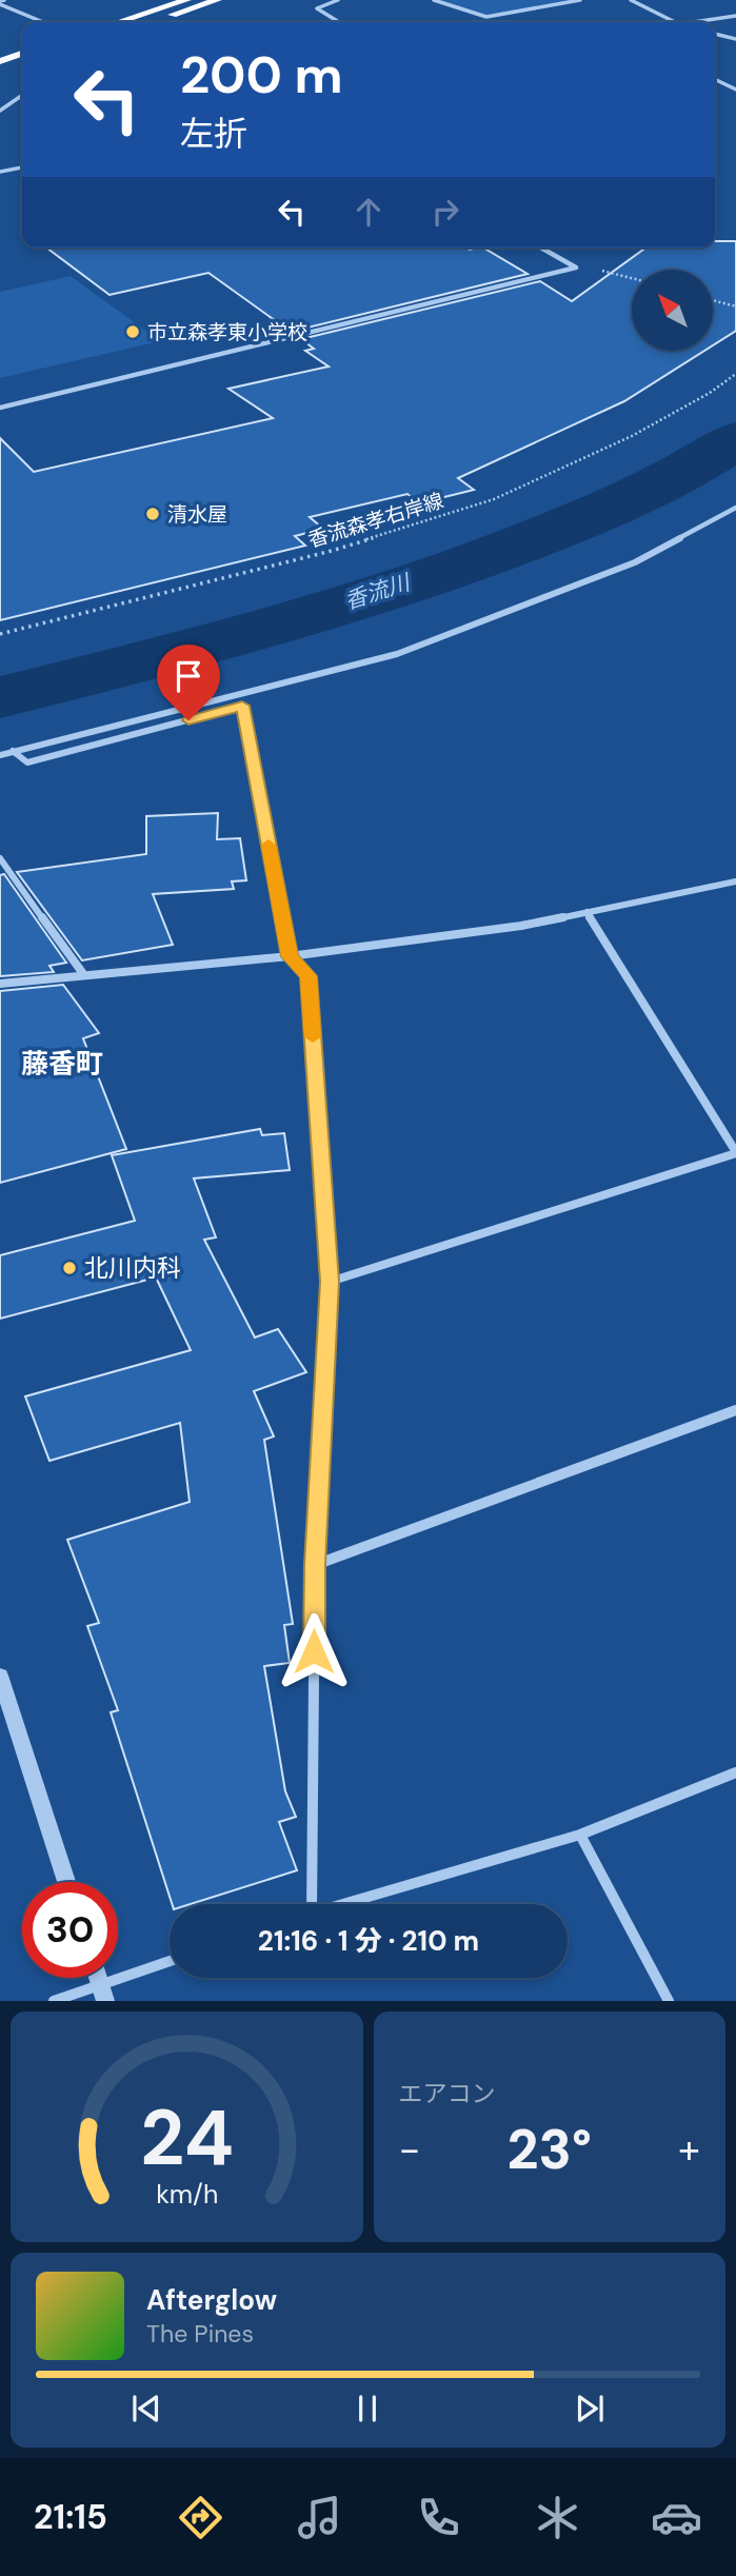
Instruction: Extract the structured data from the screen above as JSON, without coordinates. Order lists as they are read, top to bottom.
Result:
{
  "streets": {
    "path": ["香流森孝右岸線"]
  },
  "districts": ["藤香町"],
  "water": ["香流川"],
  "places": ["市立森孝東小学校", "清水屋", "北川内科"],
  "north": "top left",
  "page": {
    "turn": ["200 m", "左折"],
    "limit": "30",
    "trip": "21:16 · 1 分 · 210 m",
    "tile": "エアコン",
    "heat": ["−", "23°", "+"],
    "song": ["Afterglow", "The Pines"],
    "tabs": "21:15",
    "gauge": ["24", "km/h"]
  }
}
